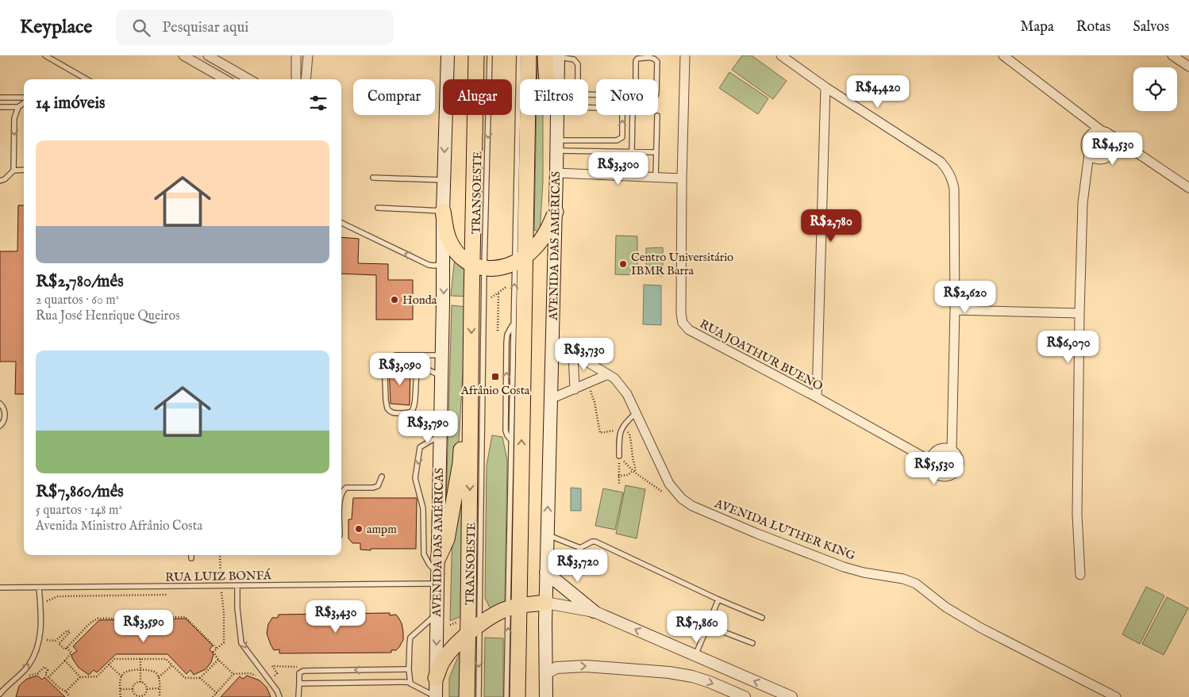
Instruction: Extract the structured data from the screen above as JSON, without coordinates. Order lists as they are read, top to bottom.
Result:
{
  "streets": {
    "main road": ["AVENIDA DAS AMÉRICAS"],
    "street": ["RUA JOATHUR BUENO", "AVENIDA LUTHER KING"],
    "lane": ["TRANSOESTE", "RUA LUIZ BONFÁ"]
  },
  "crossings": [
    ["AVENIDA DAS AMÉRICAS", "AVENIDA LUTHER KING"],
    ["AVENIDA DAS AMÉRICAS", "RUA LUIZ BONFÁ"]
  ],
  "places": {
    "other": ["Centro Universitário IBMR Barra", "Honda", "ampm"],
    "transit": ["Afrânio Costa"]
  },
  "page": {
    "header": "Keyplace",
    "search": "Pesquisar aqui",
    "nav": ["Mapa", "Rotas", "Salvos"],
    "price": [
      "R$4,420",
      "R$4,530",
      "R$3,300",
      "R$2,780",
      "R$2,620",
      "R$6,070",
      "R$3,730",
      "R$3,090",
      "R$3,790",
      "R$5,530",
      "R$3,720",
      "R$3,430",
      "R$3,590",
      "R$7,860"
    ],
    "chip": [
      "Comprar",
      "Alugar",
      "Filtros",
      "Novo"
    ],
    "heading": "14 imóveis",
    "list": [
      {
        "name": "R$2,780/mês",
        "note": "2 quartos · 60 m² · Rua José Henrique Queiros"
      },
      {
        "name": "R$7,860/mês",
        "note": "5 quartos · 148 m² · Avenida Ministro Afrânio Costa"
      }
    ]
  }
}
